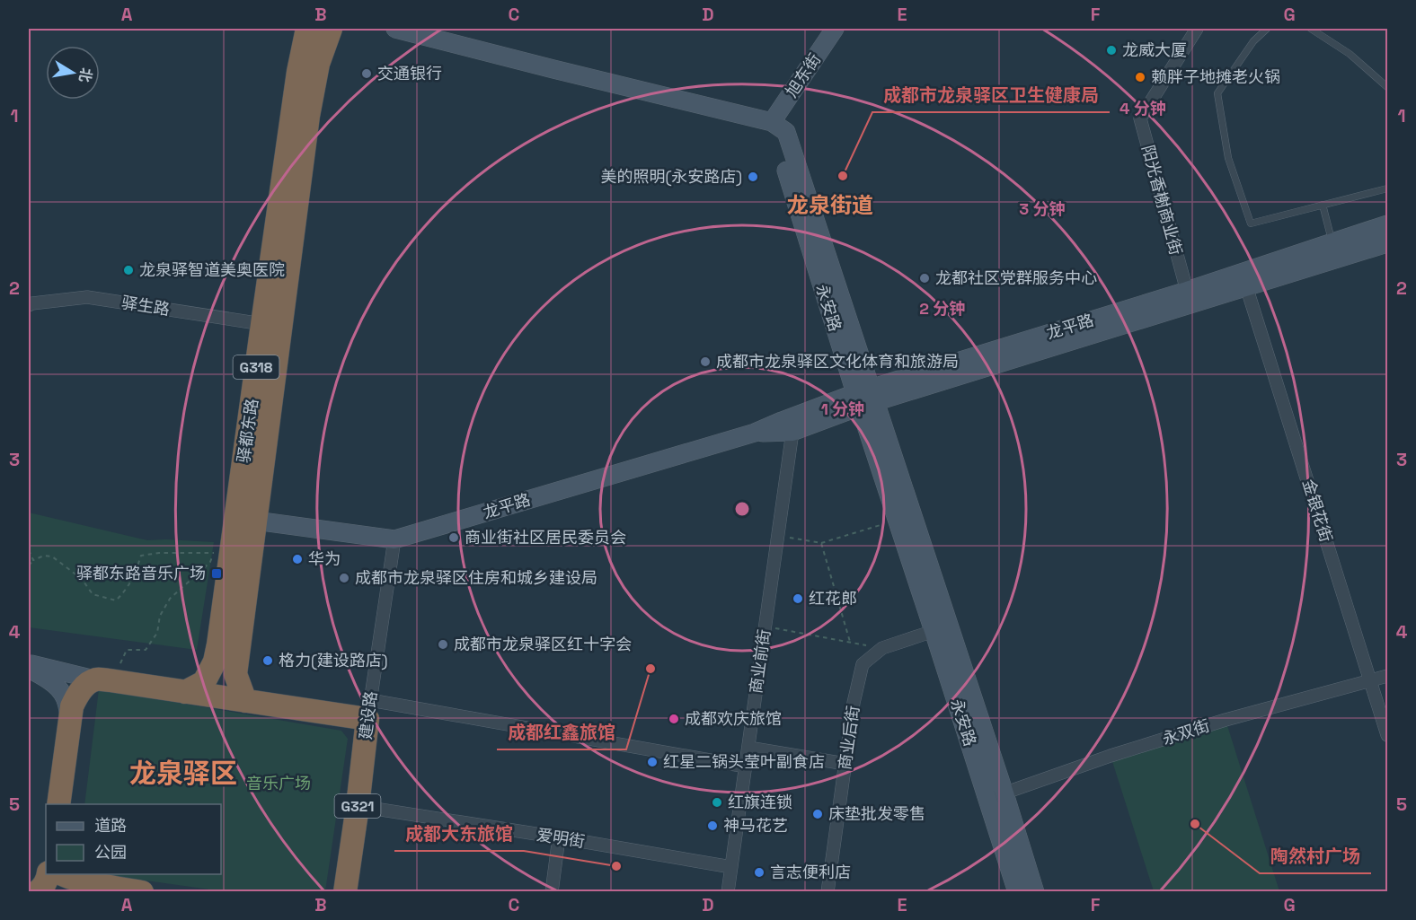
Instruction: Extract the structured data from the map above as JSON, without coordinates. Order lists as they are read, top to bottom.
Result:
{
  "streets": {
    "highway": [
      "G318",
      "驿都东路",
      "建设路",
      "G321"
    ],
    "street": [
      "旭东街",
      "阳光香榭商业街",
      "驿生路",
      "永安路",
      "龙平路",
      "金银花街",
      "商业前街",
      "永双街",
      "商业后街",
      "爱明街"
    ]
  },
  "crossings": [
    ["旭东街", "永安路"],
    ["阳光香榭商业街", "龙平路"],
    ["驿生路", "驿都东路"],
    ["永安路", "龙平路"],
    ["永安路", "永双街"],
    ["永安路", "商业后街"],
    ["龙平路", "驿都东路"],
    ["龙平路", "金银花街"],
    ["龙平路", "商业前街"],
    ["龙平路", "建设路"],
    ["金银花街", "永双街"],
    ["商业前街", "爱明街"],
    ["建设路", "爱明街"]
  ],
  "districts": ["龙泉街道", "龙泉驿区"],
  "parks": ["音乐广场"],
  "places": {
    "other": [
      "龙威大厦",
      "交通银行",
      "赖胖子地摊老火锅",
      "成都市龙泉驿区卫生健康局",
      "美的照明(永安路店)",
      "龙泉驿智道美奥医院",
      "龙都社区党群服务中心",
      "成都市龙泉驿区文化体育和旅游局",
      "商业街社区居民委员会",
      "华为",
      "成都市龙泉驿区住房和城乡建设局",
      "红花郎",
      "成都市龙泉驿区红十字会",
      "格力(建设路店)",
      "成都红鑫旅馆",
      "成都欢庆旅馆",
      "红星二锅头莹叶副食店",
      "红旗连锁",
      "床垫批发零售",
      "陶然村广场",
      "神马花艺",
      "成都大东旅馆",
      "言志便利店"
    ],
    "transit": ["驿都东路音乐广场"]
  },
  "legend": ["道路", "公园"],
  "north": "right",
  "grid": {
    "columns": [
      "A",
      "B",
      "C",
      "D",
      "E",
      "F",
      "G"
    ],
    "rows": [
      "1",
      "2",
      "3",
      "4",
      "5"
    ]
  },
  "rings": [
    "4 分钟",
    "3 分钟",
    "2 分钟",
    "1 分钟"
  ]
}
